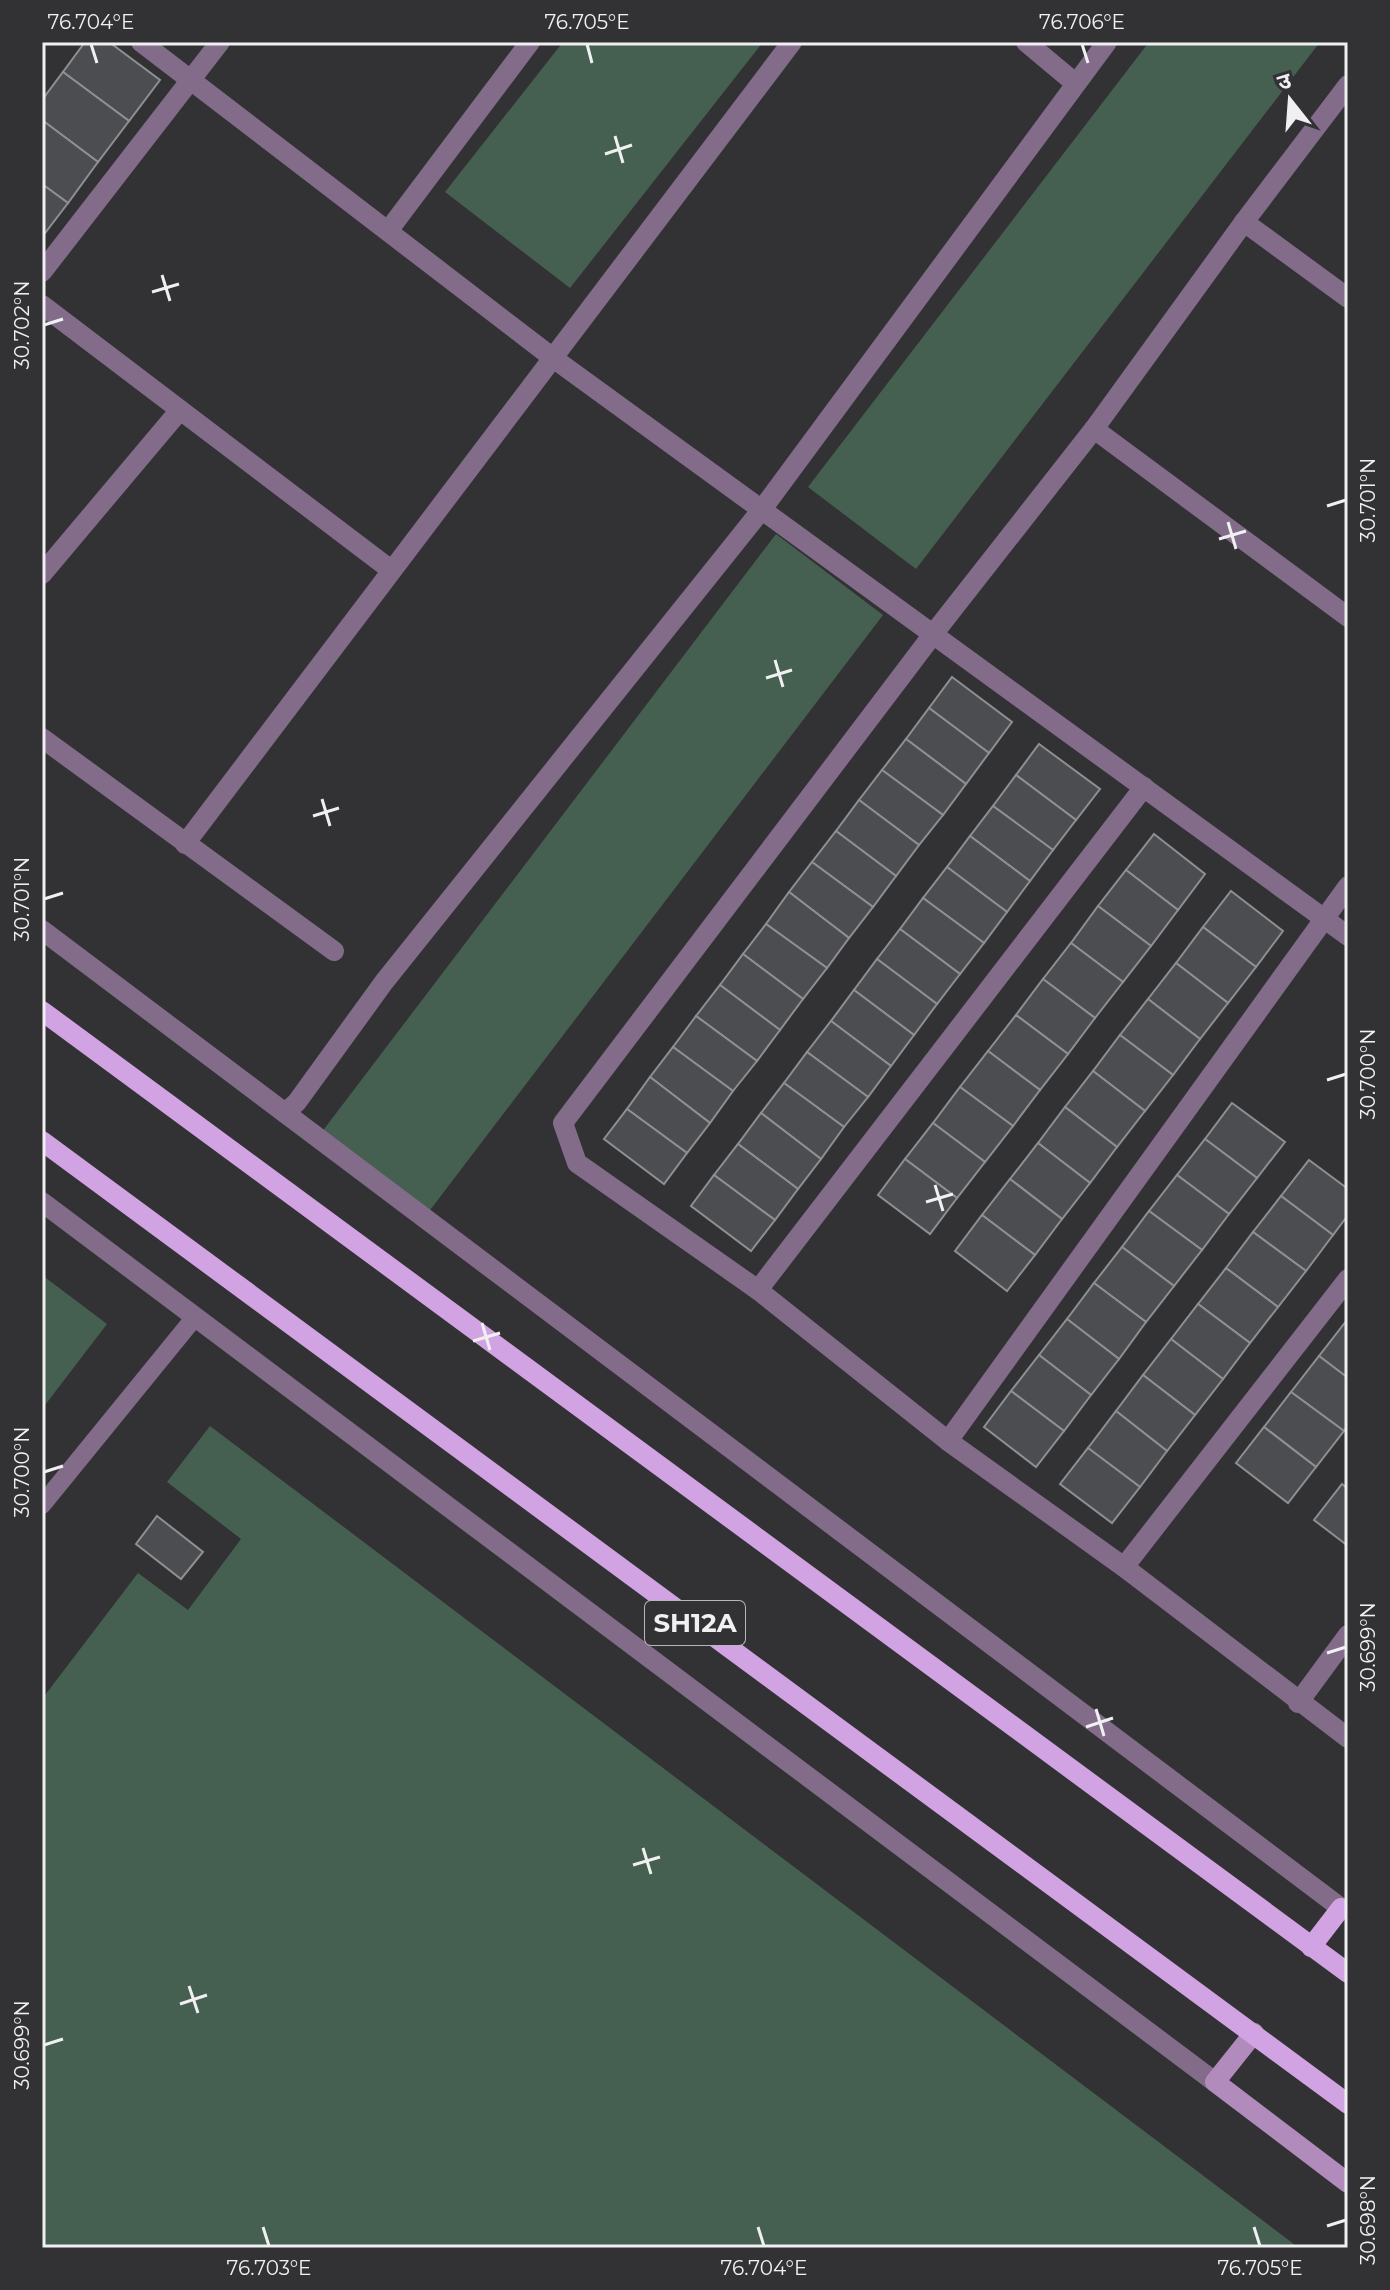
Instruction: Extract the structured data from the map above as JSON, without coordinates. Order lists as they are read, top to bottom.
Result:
{
  "streets": {
    "main road": ["SH12A"]
  },
  "north": "top",
  "coordinates": [
    "76.704°E",
    "76.705°E",
    "76.706°E",
    "30.702°N",
    "30.701°N",
    "30.700°N",
    "30.699°N",
    "30.698°N",
    "76.703°E"
  ]
}
